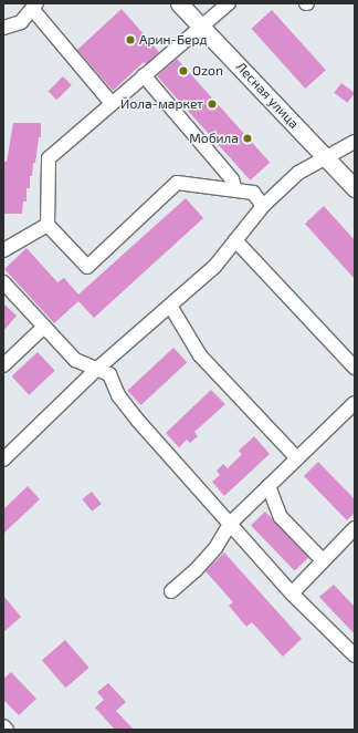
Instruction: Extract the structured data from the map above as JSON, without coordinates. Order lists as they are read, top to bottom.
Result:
{
  "streets": {
    "main road": ["Лесная улица"]
  },
  "places": [
    "Арин-Берд",
    "Ozon",
    "Йола-маркет",
    "Мобила"
  ]
}
